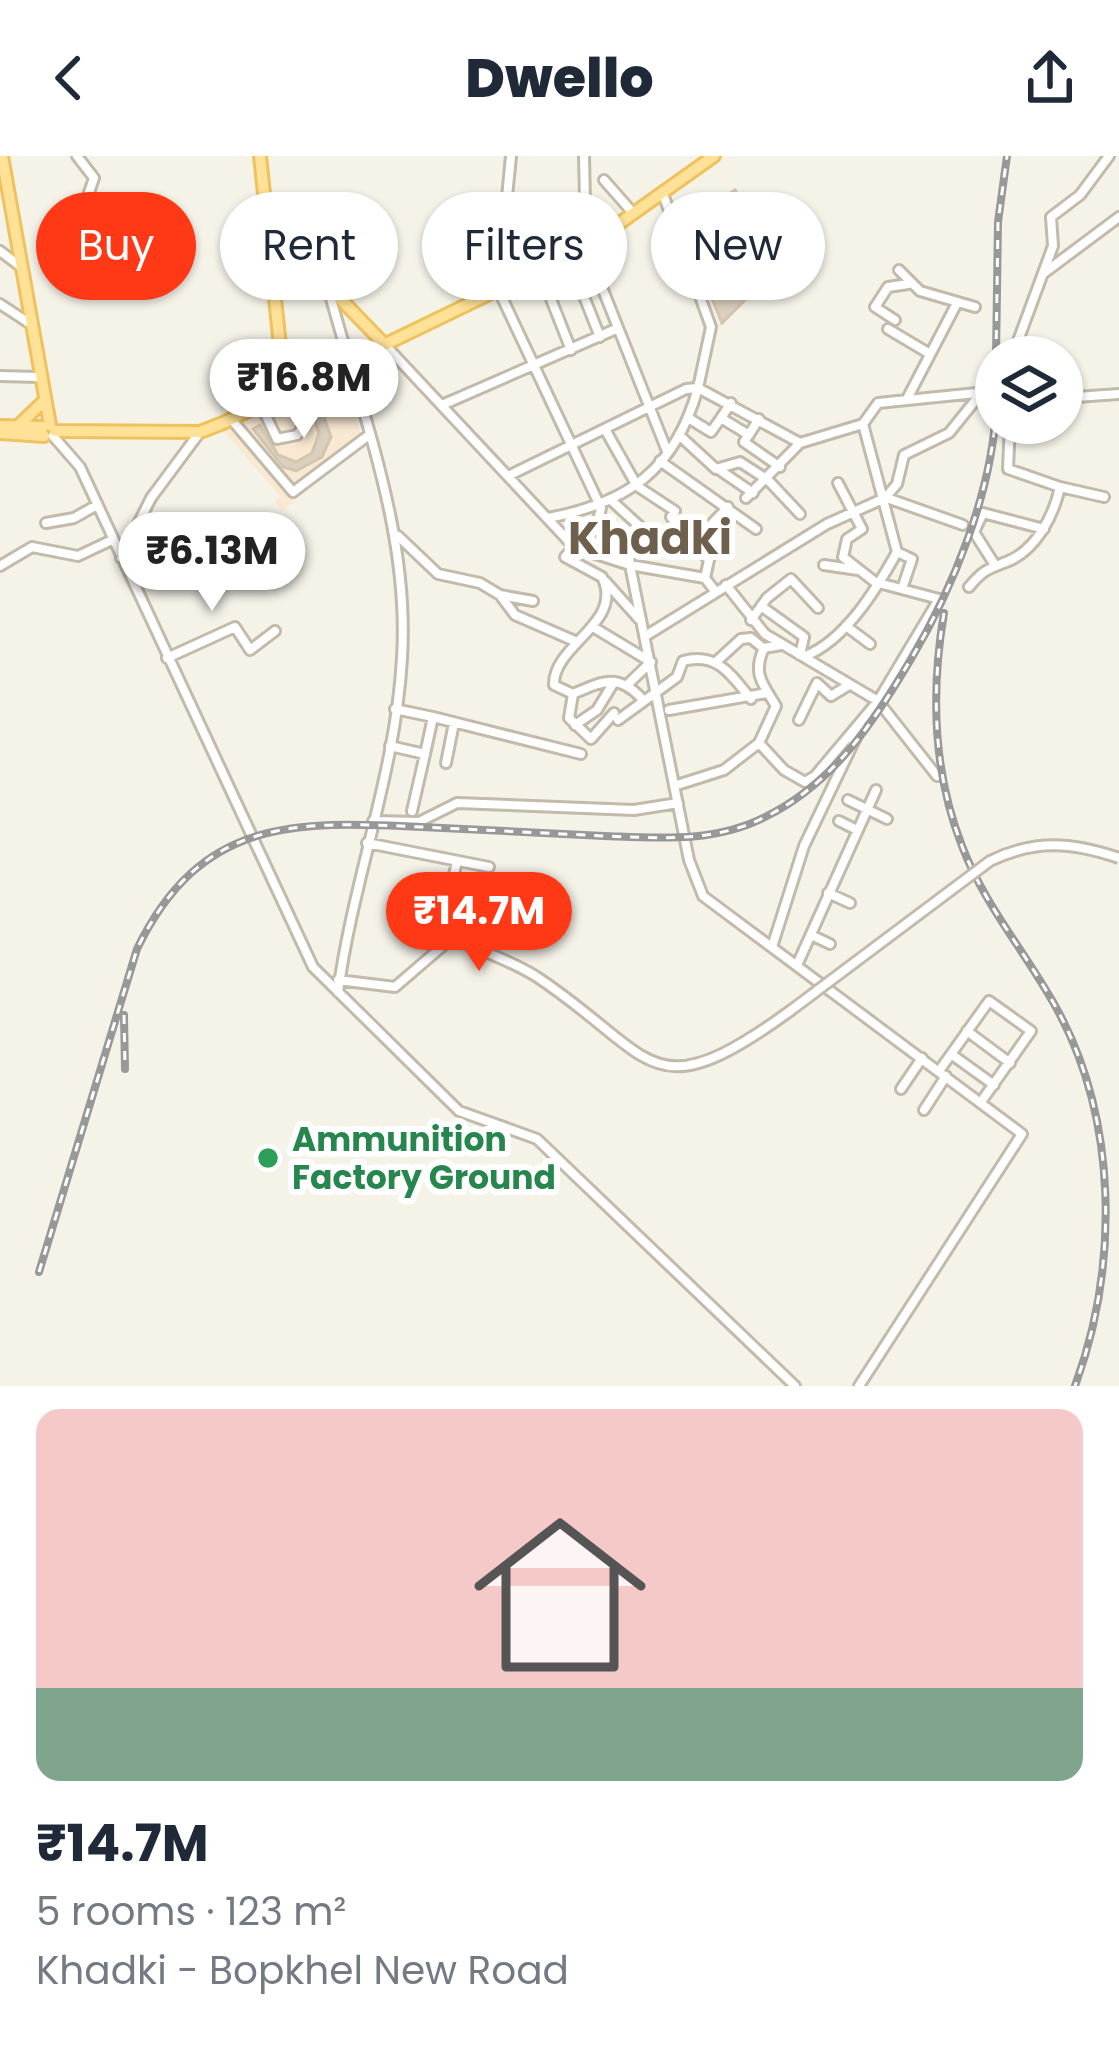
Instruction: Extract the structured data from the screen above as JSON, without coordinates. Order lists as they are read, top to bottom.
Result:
{
  "districts": ["Khadki"],
  "places": ["Ammunition Factory Ground"],
  "page": {
    "header": "Dwello",
    "chip": [
      "Buy",
      "Rent",
      "Filters",
      "New"
    ],
    "price": ["₹16.8M", "₹6.13M", "₹14.7M"],
    "list": [
      {
        "name": "₹14.7M",
        "note": "5 rooms · 123 m² · Khadki - Bopkhel New Road"
      }
    ]
  }
}
